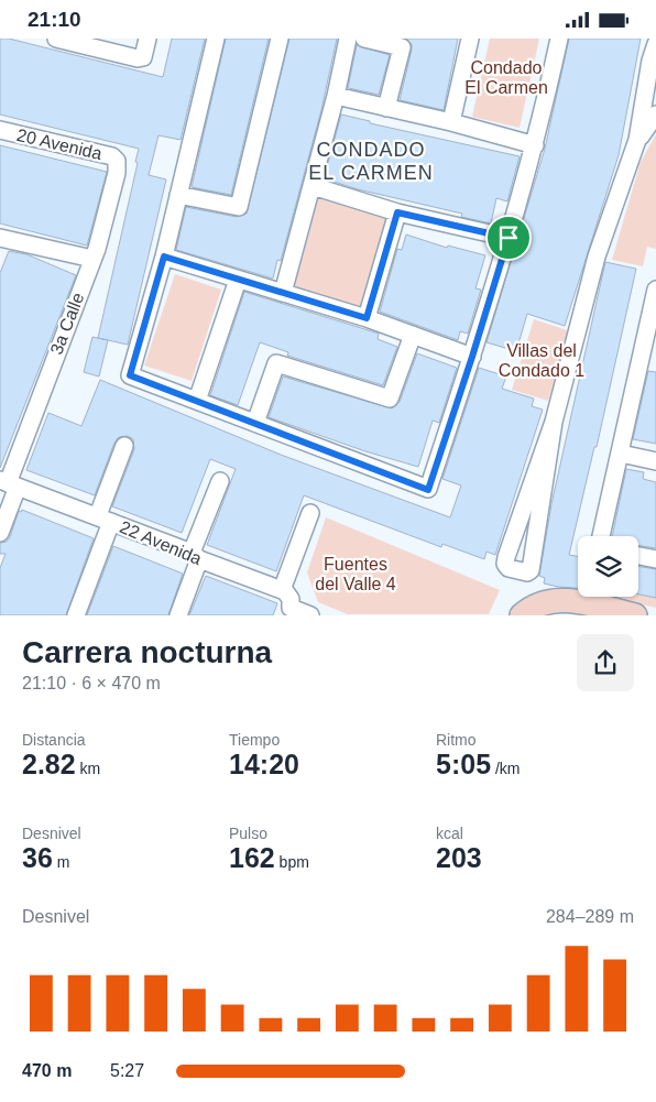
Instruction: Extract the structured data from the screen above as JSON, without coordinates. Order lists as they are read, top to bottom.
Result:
{
  "streets": {
    "street": ["20 Avenida", "3a Calle", "22 Avenida"]
  },
  "crossings": [
    ["20 Avenida", "3a Calle"],
    ["3a Calle", "22 Avenida"]
  ],
  "districts": ["CONDADO EL CARMEN"],
  "parks": ["Condado El Carmen", "Villas del Condado 1", "Fuentes del Valle 4"],
  "page": {
    "status": "21:10",
    "heading": ["Carrera nocturna", "21:10 · 6 × 470 m"],
    "stats": [
      ["Distancia", "2.82 km"],
      ["Tiempo", "14:20"],
      ["Ritmo", "5:05 /km"],
      ["Desnivel", "36 m"],
      ["Pulso", "162 bpm"],
      ["kcal", "203"]
    ],
    "chart": ["Desnivel", "284–289 m"],
    "list": [
      {
        "name": "470 m",
        "note": "5:27"
      }
    ]
  }
}
